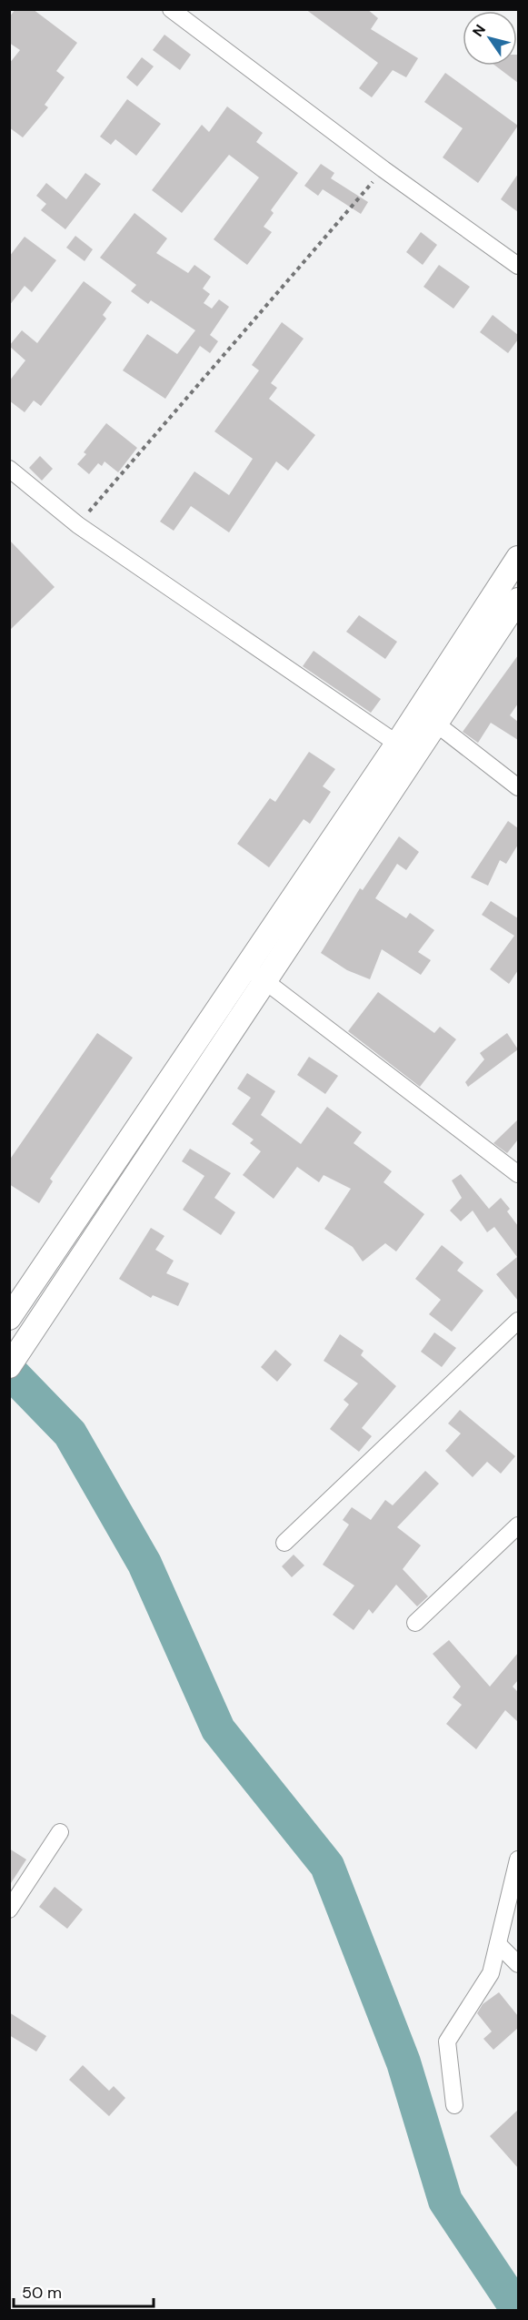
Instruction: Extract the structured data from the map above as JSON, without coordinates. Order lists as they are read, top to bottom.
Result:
{
  "scale_bar": "50 m",
  "north": "top left"
}
